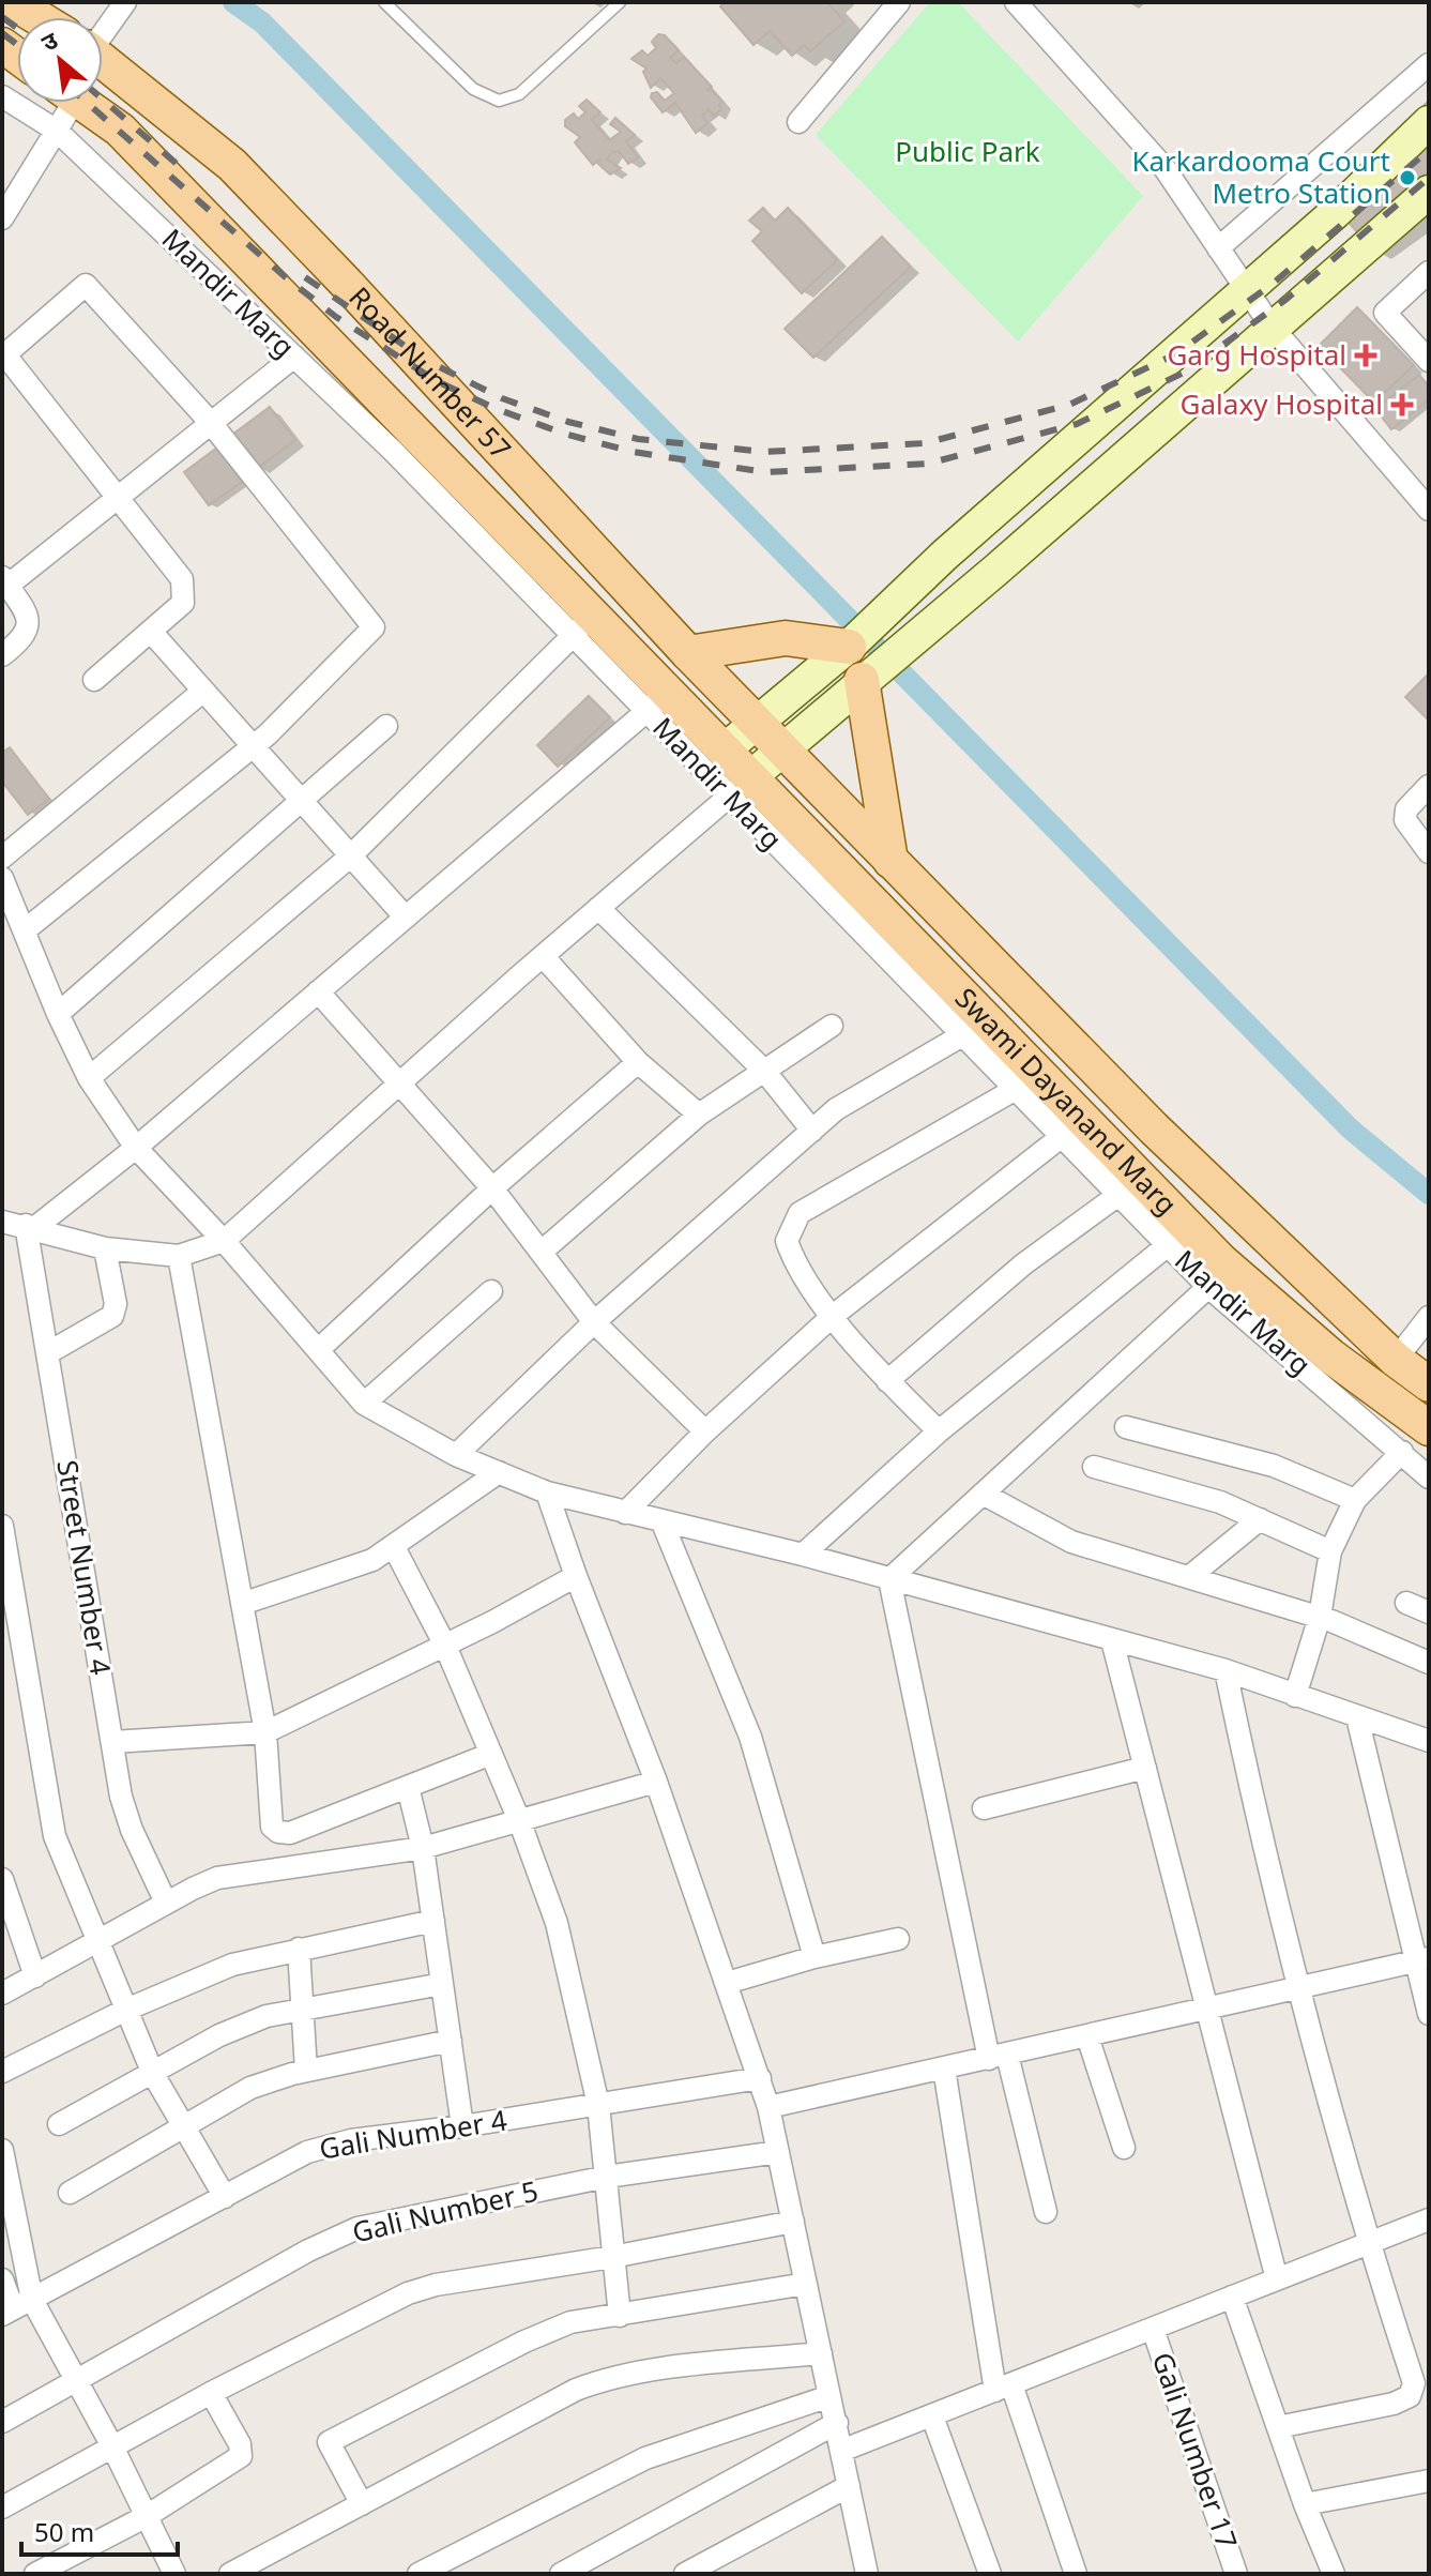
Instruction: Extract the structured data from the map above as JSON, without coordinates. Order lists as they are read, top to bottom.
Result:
{
  "streets": {
    "main road": ["Road Number 57", "Swami Dayanand Marg"],
    "street": [
      "Mandir Marg",
      "Street Number 4",
      "Gali Number 4",
      "Gali Number 5",
      "Gali Number 17"
    ]
  },
  "crossings": [
    ["Mandir Marg", "Road Number 57"],
    ["Mandir Marg", "Swami Dayanand Marg"],
    ["Road Number 57", "Swami Dayanand Marg"]
  ],
  "parks": ["Public Park"],
  "places": {
    "other": ["Karkardooma Court Metro Station"],
    "health": ["Garg Hospital", "Galaxy Hospital"]
  },
  "scale_bar": "50 m",
  "north": "top left"
}
